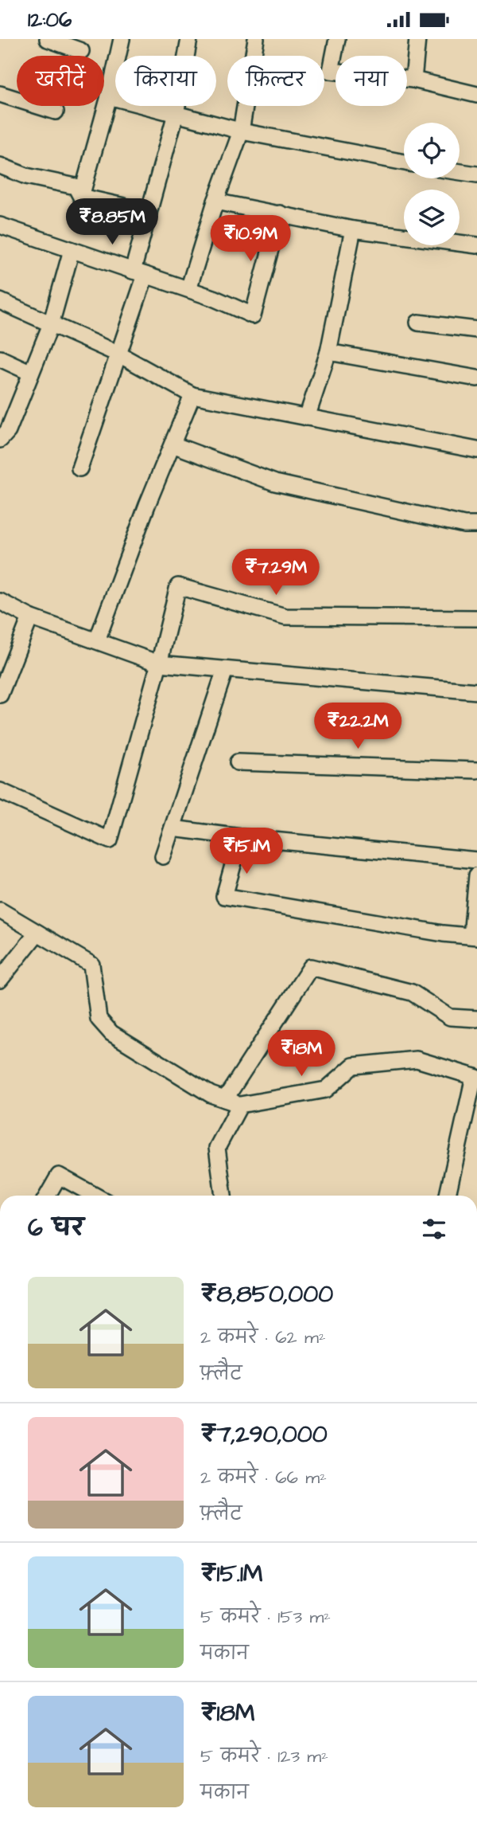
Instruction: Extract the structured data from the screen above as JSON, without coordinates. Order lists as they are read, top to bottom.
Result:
{
  "page": {
    "status": "12:06",
    "chip": [
      "खरीदें",
      "किराया",
      "फ़िल्टर",
      "नया"
    ],
    "price": [
      "₹8.85M",
      "₹10.9M",
      "₹7.29M",
      "₹22.2M",
      "₹15.1M",
      "₹18M"
    ],
    "heading": "6 घर",
    "list": [
      {
        "name": "₹8,850,000",
        "note": "2 कमरे · 62 m² · फ़्लैट"
      },
      {
        "name": "₹7,290,000",
        "note": "2 कमरे · 66 m² · फ़्लैट"
      },
      {
        "name": "₹15.1M",
        "note": "5 कमरे · 153 m² · मकान"
      },
      {
        "name": "₹18M",
        "note": "5 कमरे · 123 m² · मकान"
      }
    ]
  }
}
